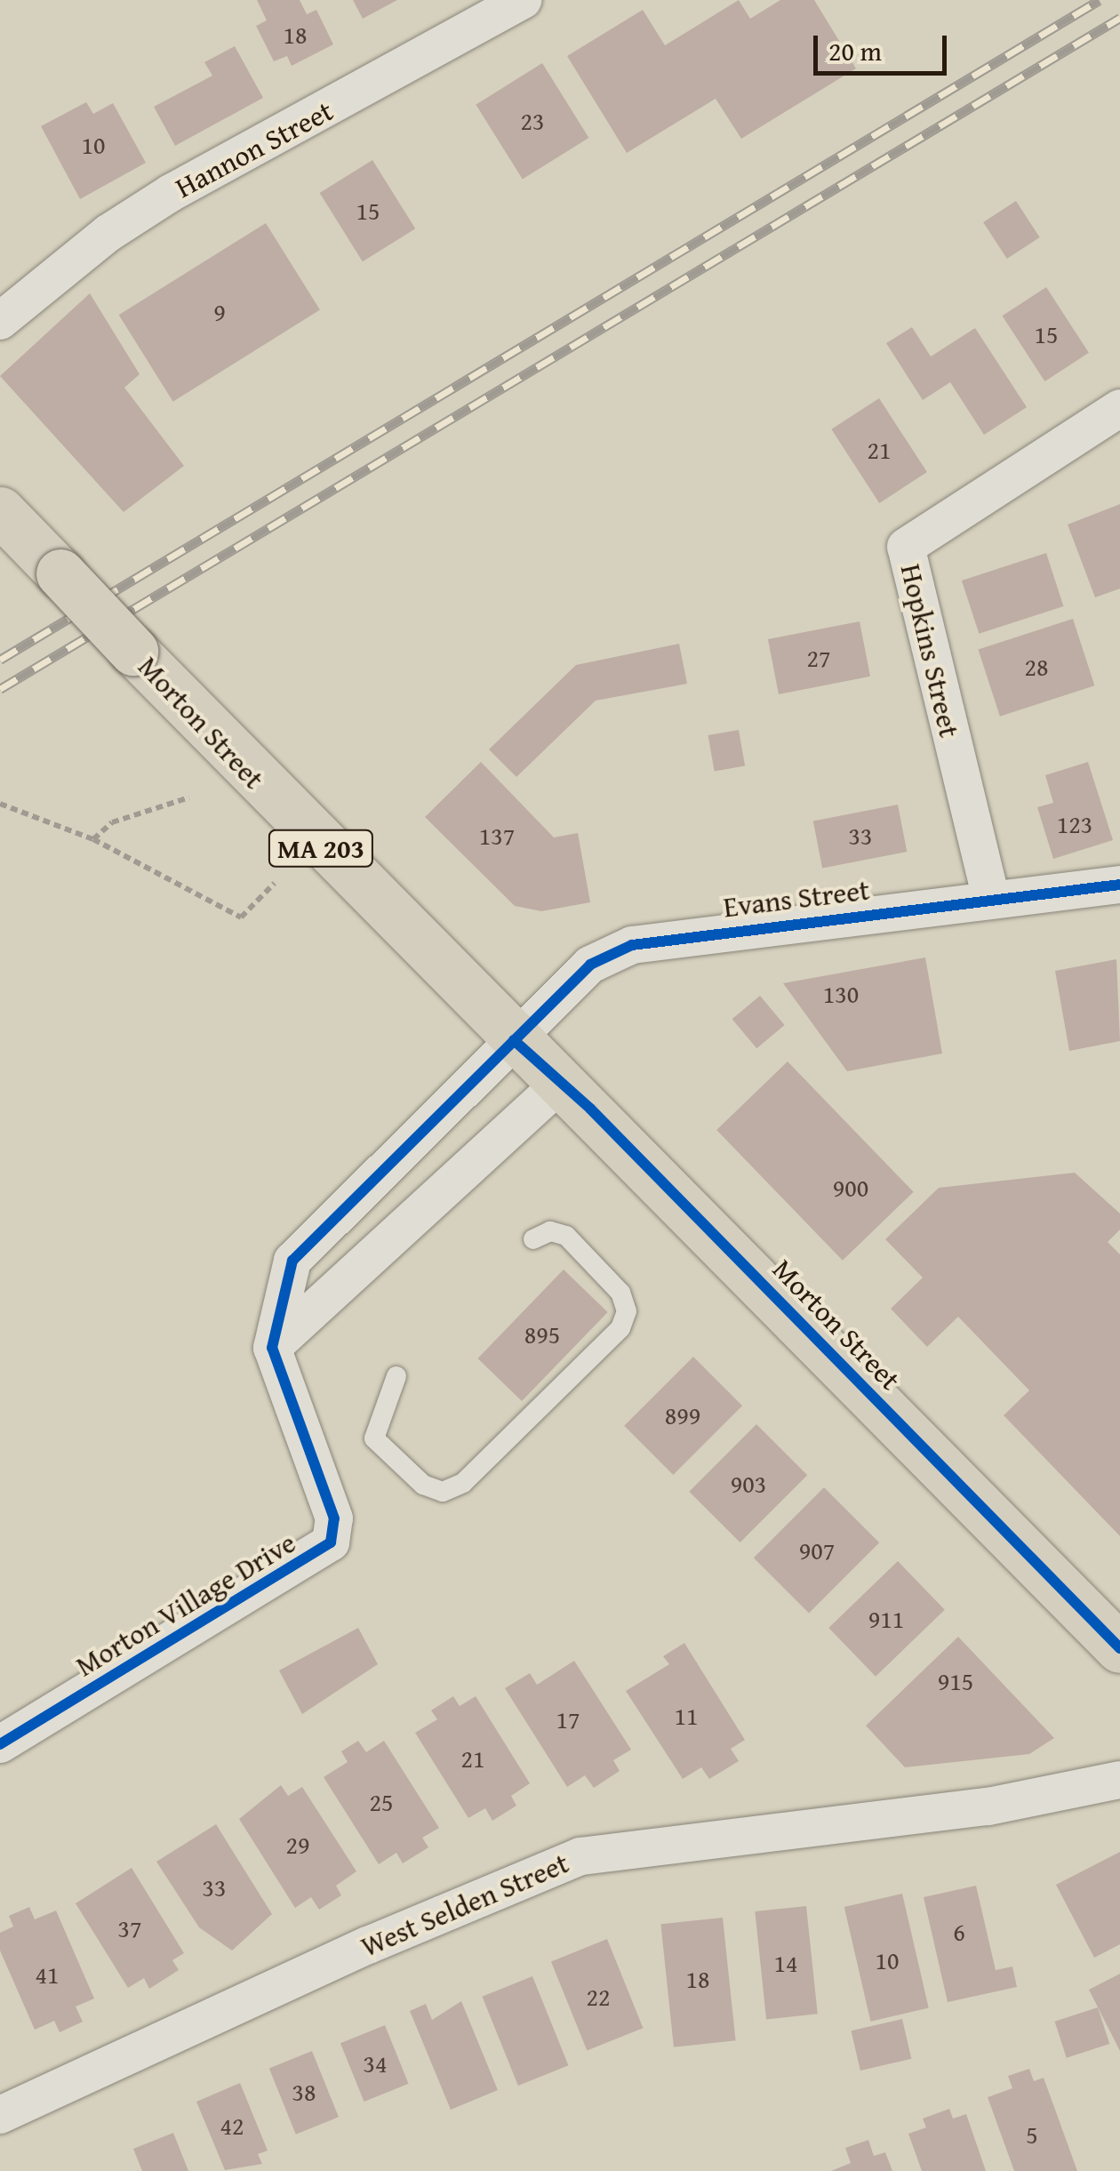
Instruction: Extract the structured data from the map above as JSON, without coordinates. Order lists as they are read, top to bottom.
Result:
{
  "streets": {
    "highway": ["Morton Street", "MA 203"],
    "street": [
      "Hannon Street",
      "Hopkins Street",
      "Evans Street",
      "Morton Village Drive",
      "West Selden Street"
    ]
  },
  "crossings": [
    ["Hopkins Street", "Evans Street"],
    ["Morton Street", "Evans Street"]
  ],
  "house_numbers": [
    "18",
    "23",
    "10",
    "15",
    "9",
    "15",
    "21",
    "27",
    "28",
    "123",
    "137",
    "33",
    "130",
    "900",
    "895",
    "899",
    "903",
    "907",
    "911",
    "915",
    "11",
    "17",
    "21",
    "25",
    "29",
    "33",
    "37",
    "6",
    "10",
    "14",
    "41",
    "18",
    "22",
    "34",
    "38",
    "42",
    "5"
  ],
  "scale_bar": "20 m"
}
